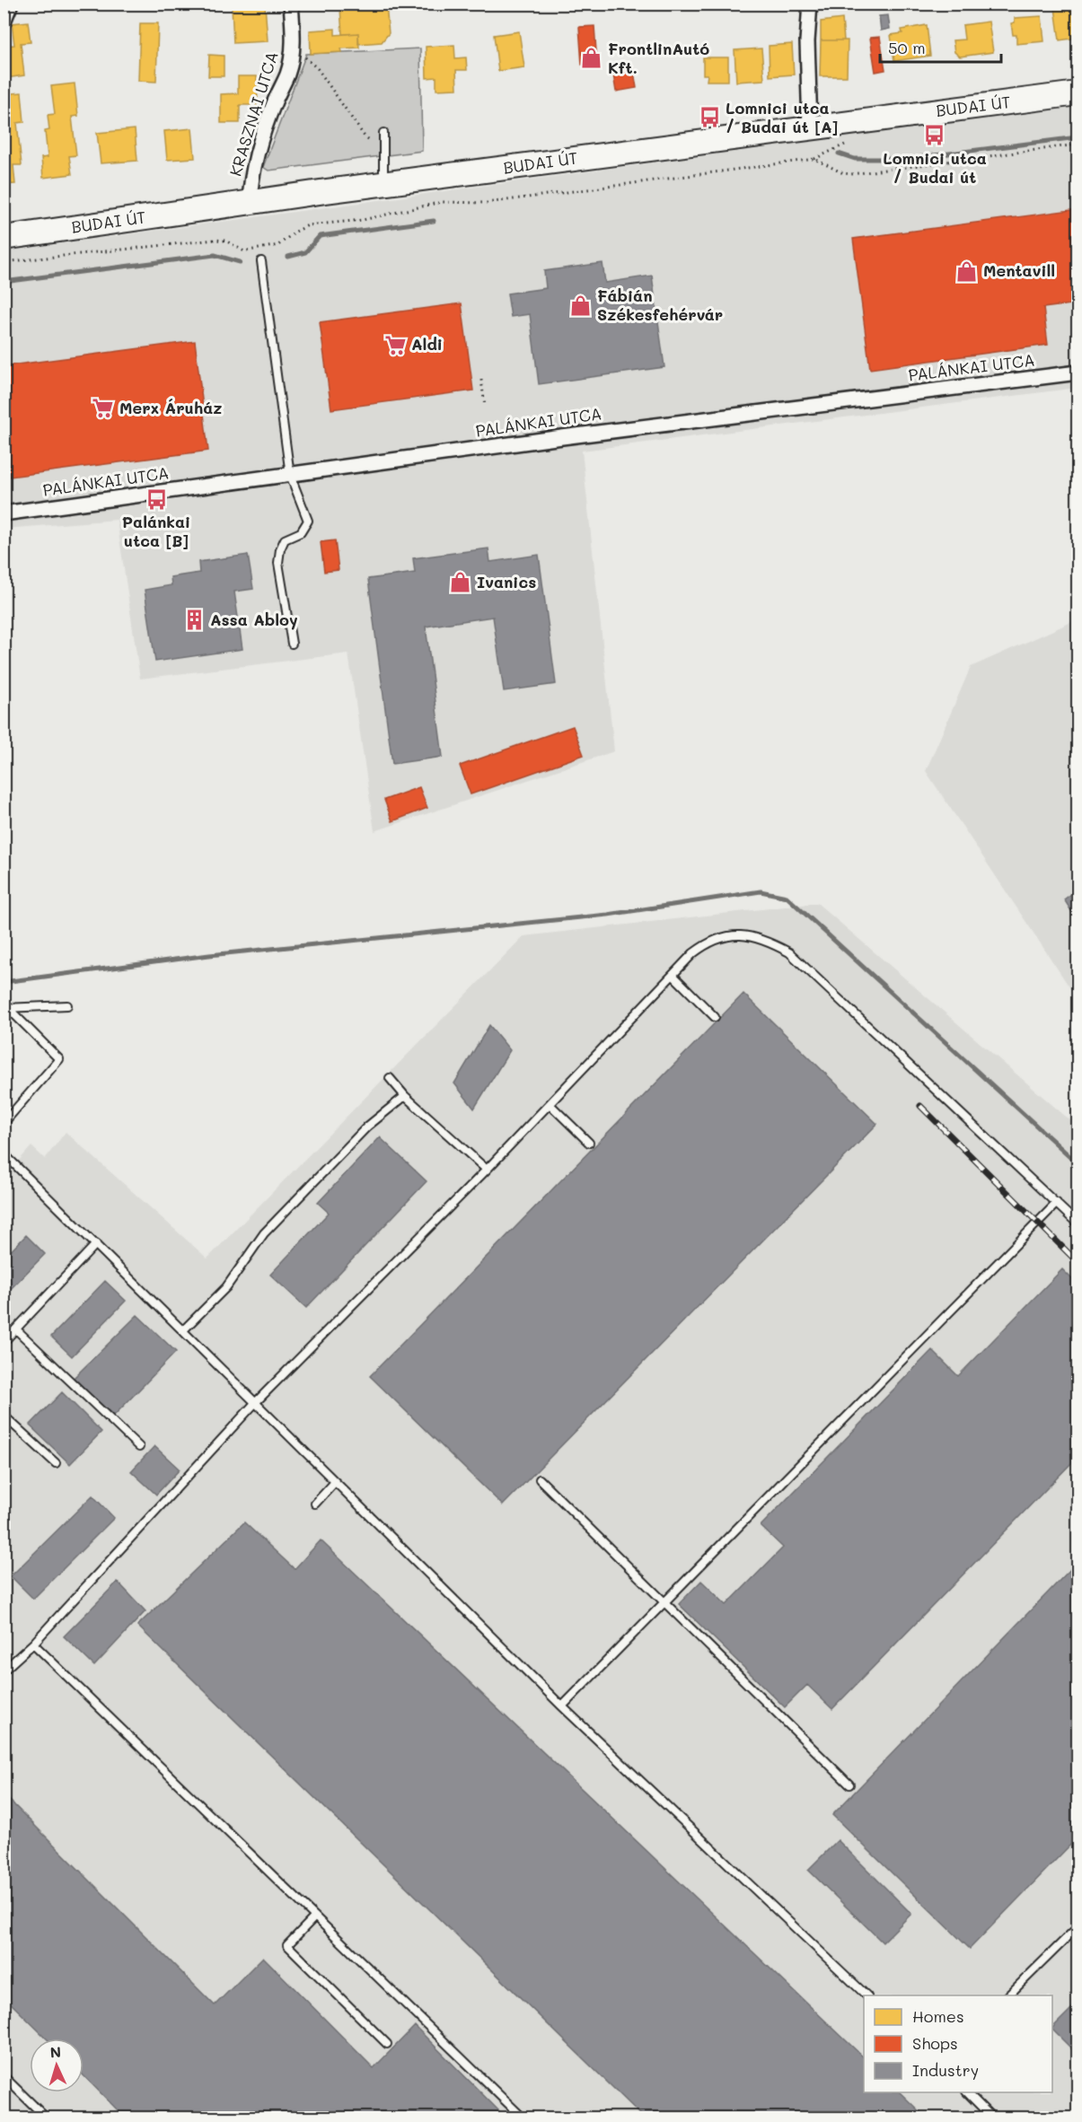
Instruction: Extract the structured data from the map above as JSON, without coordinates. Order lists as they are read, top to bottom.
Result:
{
  "streets": {
    "main road": ["BUDAI ÚT"],
    "street": ["KRASZNAI UTCA", "PALÁNKAI UTCA"]
  },
  "crossings": [
    ["BUDAI ÚT", "KRASZNAI UTCA"]
  ],
  "places": {
    "shop": [
      "FrontlinAutó Kft.",
      "Mentavill",
      "Fábián Székesfehérvár",
      "Ivanics"
    ],
    "bus stop": ["Lomnici utca / Budai út [A]", "Lomnici utca / Budai út", "Palánkai utca [B]"],
    "supermarket": ["Aldi", "Merx Áruház"],
    "building": ["Assa Abloy"]
  },
  "legend": ["Homes", "Shops", "Industry"],
  "scale_bar": "50 m",
  "north": "top"
}
